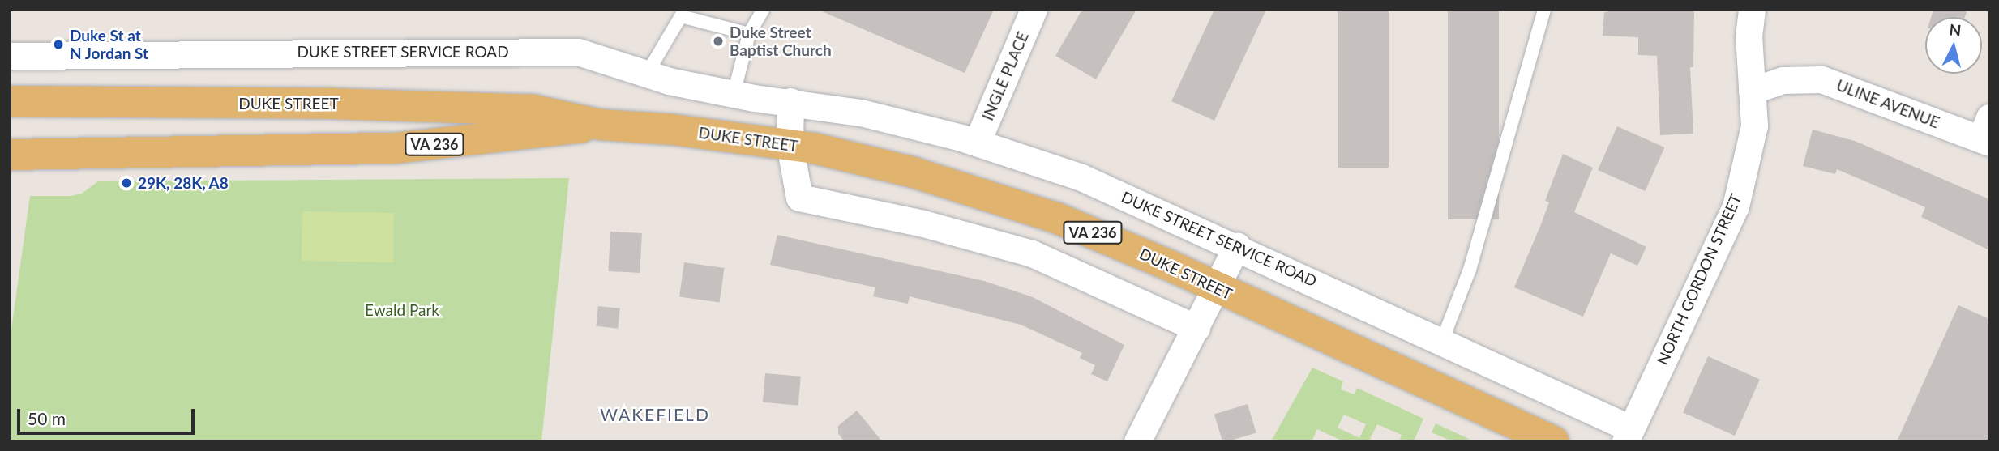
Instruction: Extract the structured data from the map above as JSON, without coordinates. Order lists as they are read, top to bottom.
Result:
{
  "streets": {
    "main road": ["DUKE STREET", "VA 236"],
    "street": [
      "DUKE STREET SERVICE ROAD",
      "INGLE PLACE",
      "ULINE AVENUE",
      "NORTH GORDON STREET"
    ]
  },
  "crossings": [
    ["DUKE STREET SERVICE ROAD", "INGLE PLACE"],
    ["DUKE STREET SERVICE ROAD", "NORTH GORDON STREET"],
    ["ULINE AVENUE", "NORTH GORDON STREET"]
  ],
  "districts": ["WAKEFIELD"],
  "parks": ["Ewald Park"],
  "places": ["Duke Street Baptist Church", "Duke St at N Jordan St", "29K, 28K, A8"],
  "scale_bar": "50 m",
  "north": "top"
}
